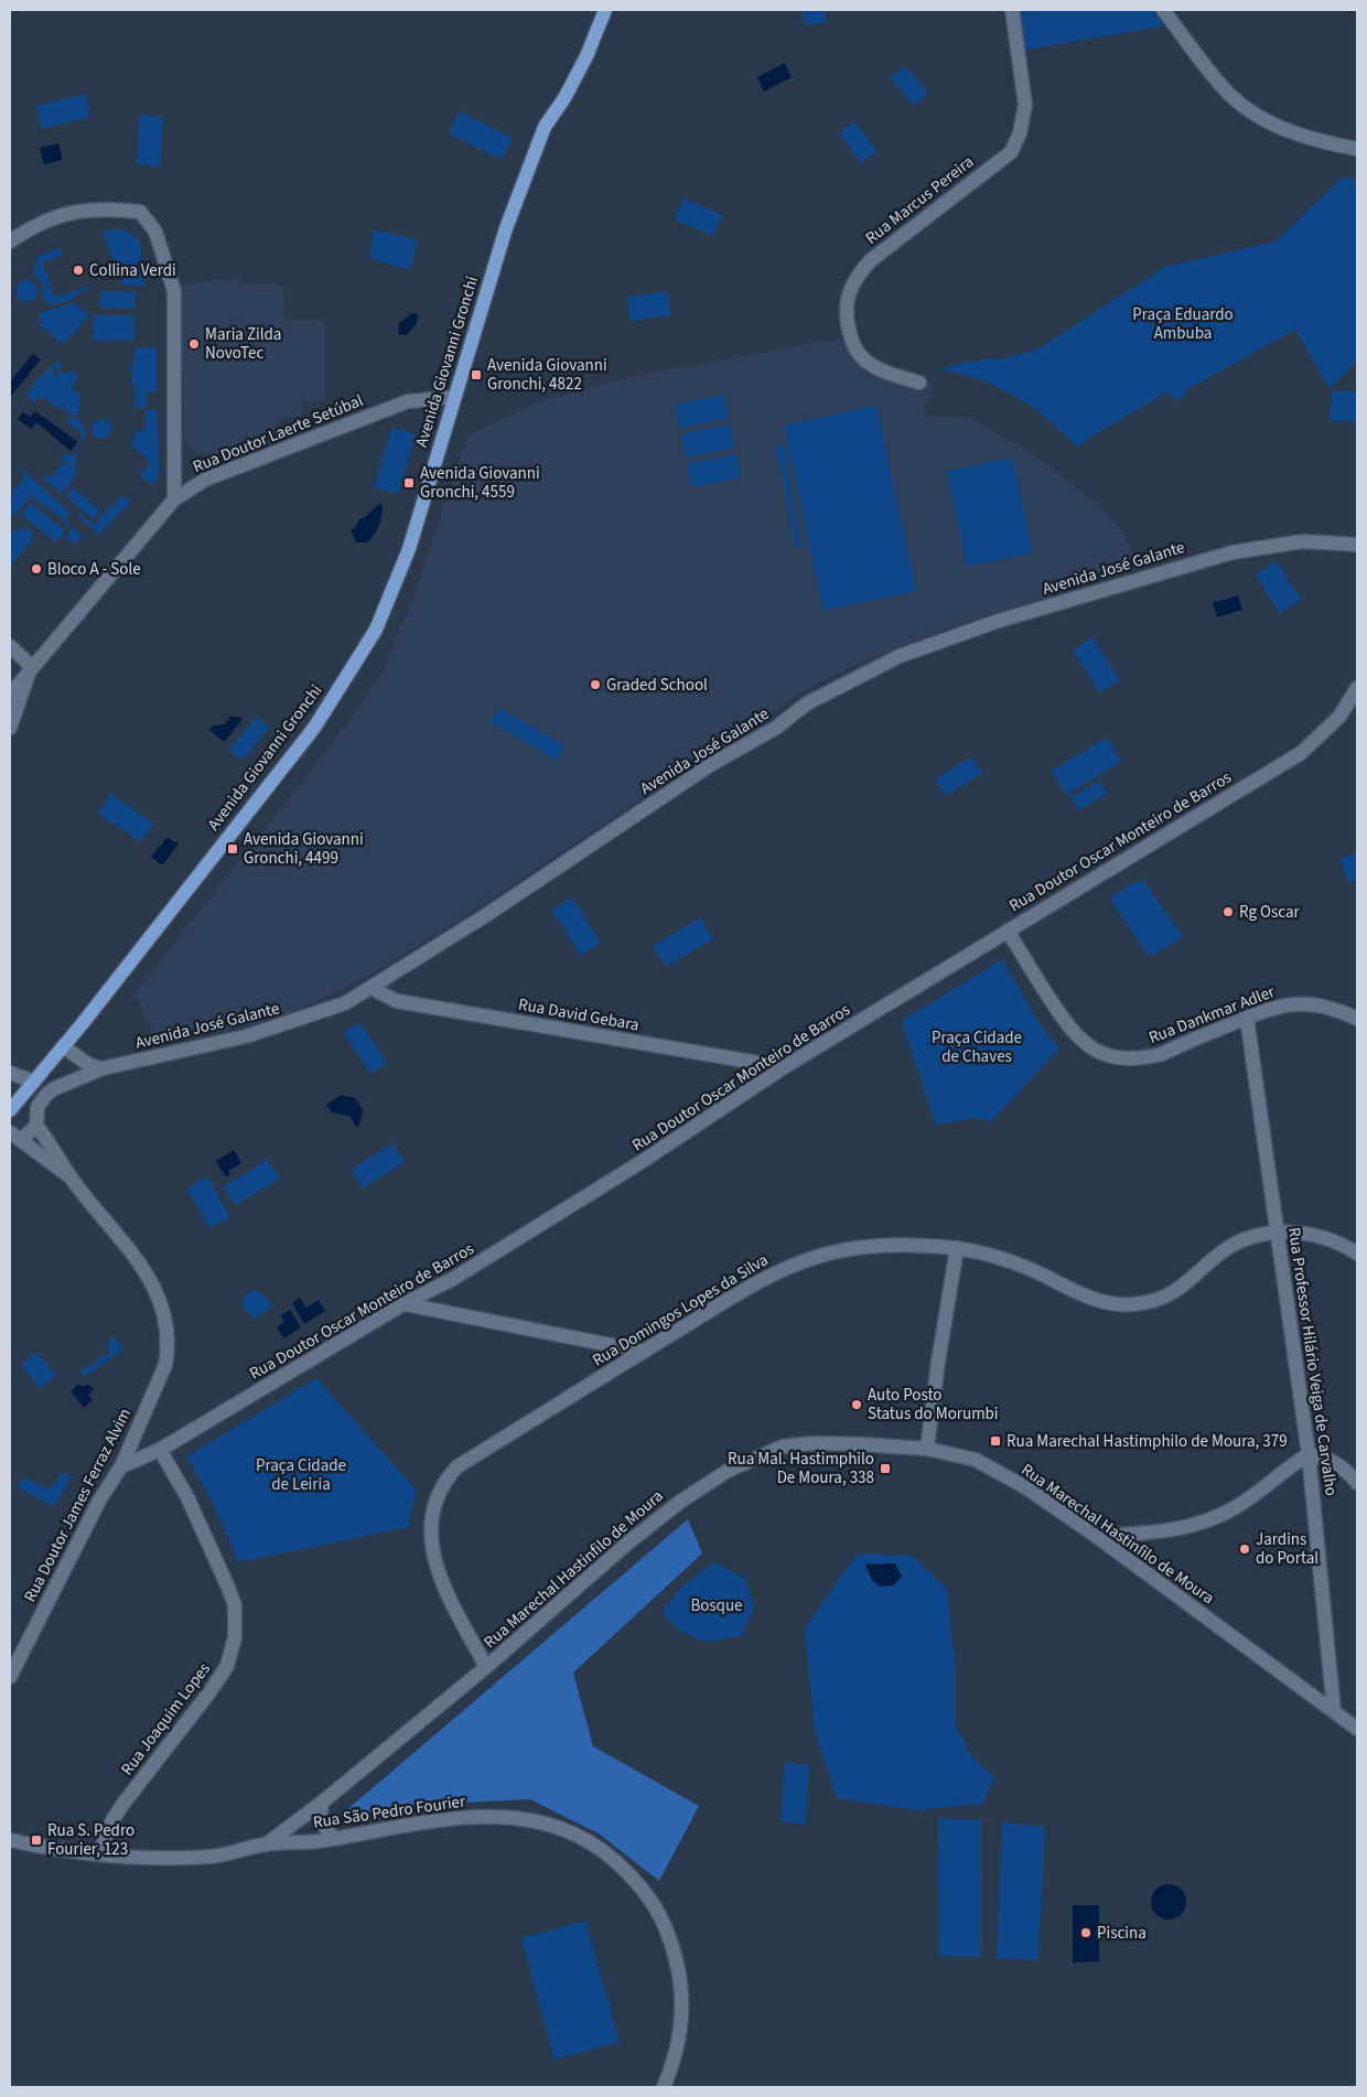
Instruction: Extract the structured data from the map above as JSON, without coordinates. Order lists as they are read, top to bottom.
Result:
{
  "streets": {
    "main road": ["Avenida Giovanni Gronchi"],
    "street": [
      "Rua Marcus Pereira",
      "Rua Doutor Laerte Setúbal",
      "Avenida José Galante",
      "Rua Doutor Oscar Monteiro de Barros",
      "Rua David Gebara",
      "Rua Dankmar Adler",
      "Rua Domingos Lopes da Silva",
      "Rua Professor Hilário Veiga de Carvalho",
      "Rua Doutor James Ferraz Alvim",
      "Rua Marechal Hastinfilo de Moura",
      "Rua Joaquim Lopes",
      "Rua São Pedro Fourier"
    ]
  },
  "crossings": [
    ["Avenida Giovanni Gronchi", "Rua Doutor Laerte Setúbal"],
    ["Avenida José Galante", "Rua David Gebara"],
    ["Avenida José Galante", "Rua Doutor James Ferraz Alvim"],
    ["Rua Doutor Oscar Monteiro de Barros", "Rua David Gebara"],
    ["Rua Doutor Oscar Monteiro de Barros", "Rua Dankmar Adler"],
    ["Rua Doutor Oscar Monteiro de Barros", "Rua Doutor James Ferraz Alvim"],
    ["Rua Doutor Oscar Monteiro de Barros", "Rua Joaquim Lopes"],
    ["Rua Dankmar Adler", "Rua Professor Hilário Veiga de Carvalho"],
    ["Rua Domingos Lopes da Silva", "Rua Professor Hilário Veiga de Carvalho"],
    ["Rua Domingos Lopes da Silva", "Rua Marechal Hastinfilo de Moura"],
    ["Rua Professor Hilário Veiga de Carvalho", "Rua Marechal Hastinfilo de Moura"],
    ["Rua Marechal Hastinfilo de Moura", "Rua São Pedro Fourier"],
    ["Rua Joaquim Lopes", "Rua São Pedro Fourier"]
  ],
  "parks": [
    "Praça Eduardo Ambuba",
    "Praça Cidade de Chaves",
    "Praça Cidade de Leiria",
    "Bosque"
  ],
  "places": {
    "other": [
      "Collina Verdi",
      "Maria Zilda NovoTec",
      "Bloco A - Sole",
      "Graded School",
      "Rg Oscar",
      "Auto Posto Status do Morumbi",
      "Jardins do Portal",
      "Piscina"
    ],
    "transit": [
      "Avenida Giovanni Gronchi, 4822",
      "Avenida Giovanni Gronchi, 4559",
      "Avenida Giovanni Gronchi, 4499",
      "Rua Marechal Hastimphilo de Moura, 379",
      "Rua Mal. Hastimphilo De Moura, 338",
      "Rua S. Pedro Fourier, 123"
    ]
  }
}
